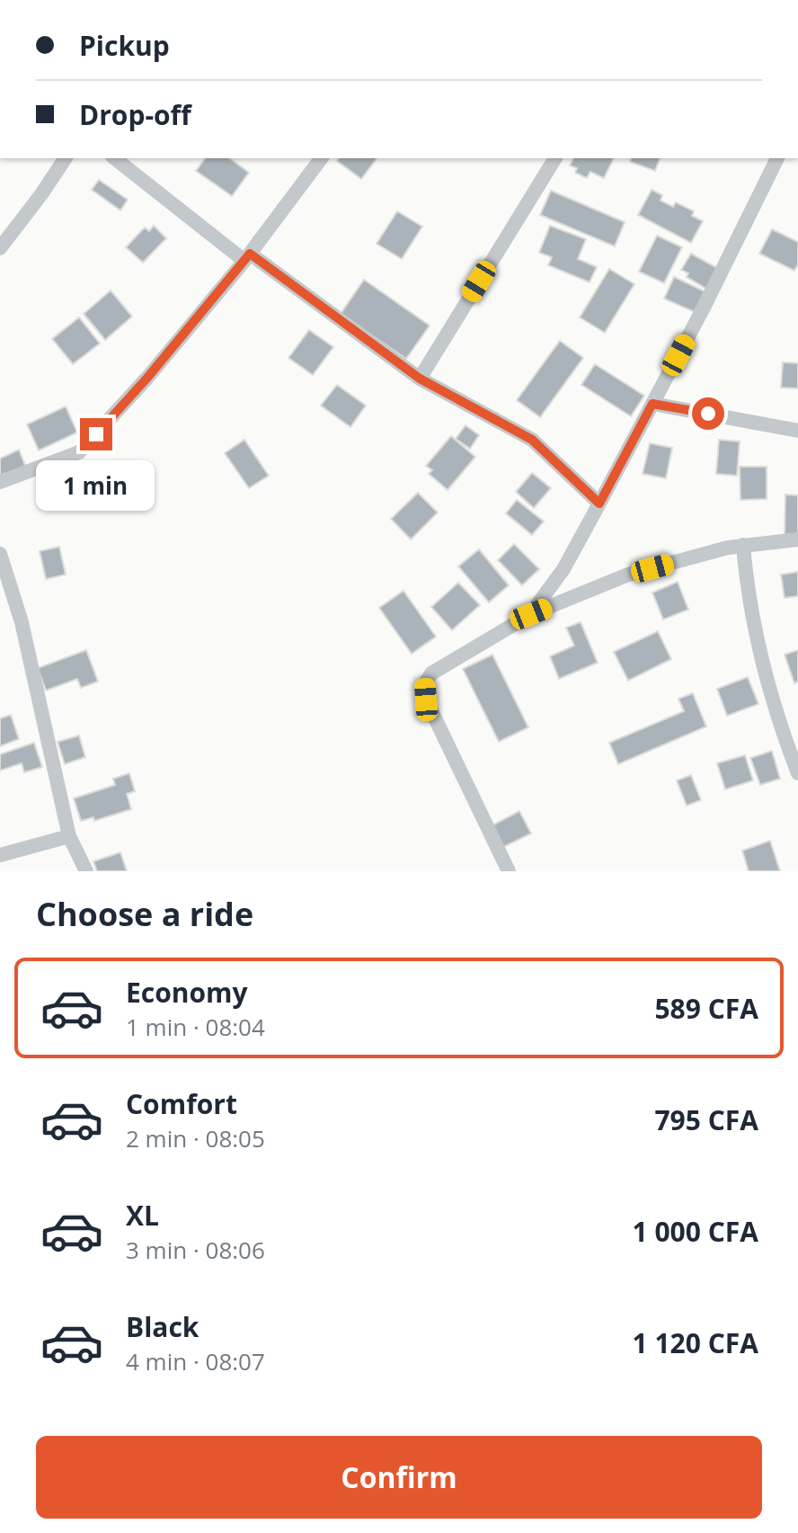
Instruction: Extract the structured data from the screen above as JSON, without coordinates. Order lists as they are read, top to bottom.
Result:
{
  "page": {
    "banner": ["Pickup", "Drop-off"],
    "bubble": "1 min",
    "heading": "Choose a ride",
    "list": [
      {
        "name": "Economy",
        "note": "1 min · 08:04",
        "value": "589 CFA"
      },
      {
        "name": "Comfort",
        "note": "2 min · 08:05",
        "value": "795 CFA"
      },
      {
        "name": "XL",
        "note": "3 min · 08:06",
        "value": "1 000 CFA"
      },
      {
        "name": "Black",
        "note": "4 min · 08:07",
        "value": "1 120 CFA"
      }
    ],
    "buttons": "Confirm"
  }
}
